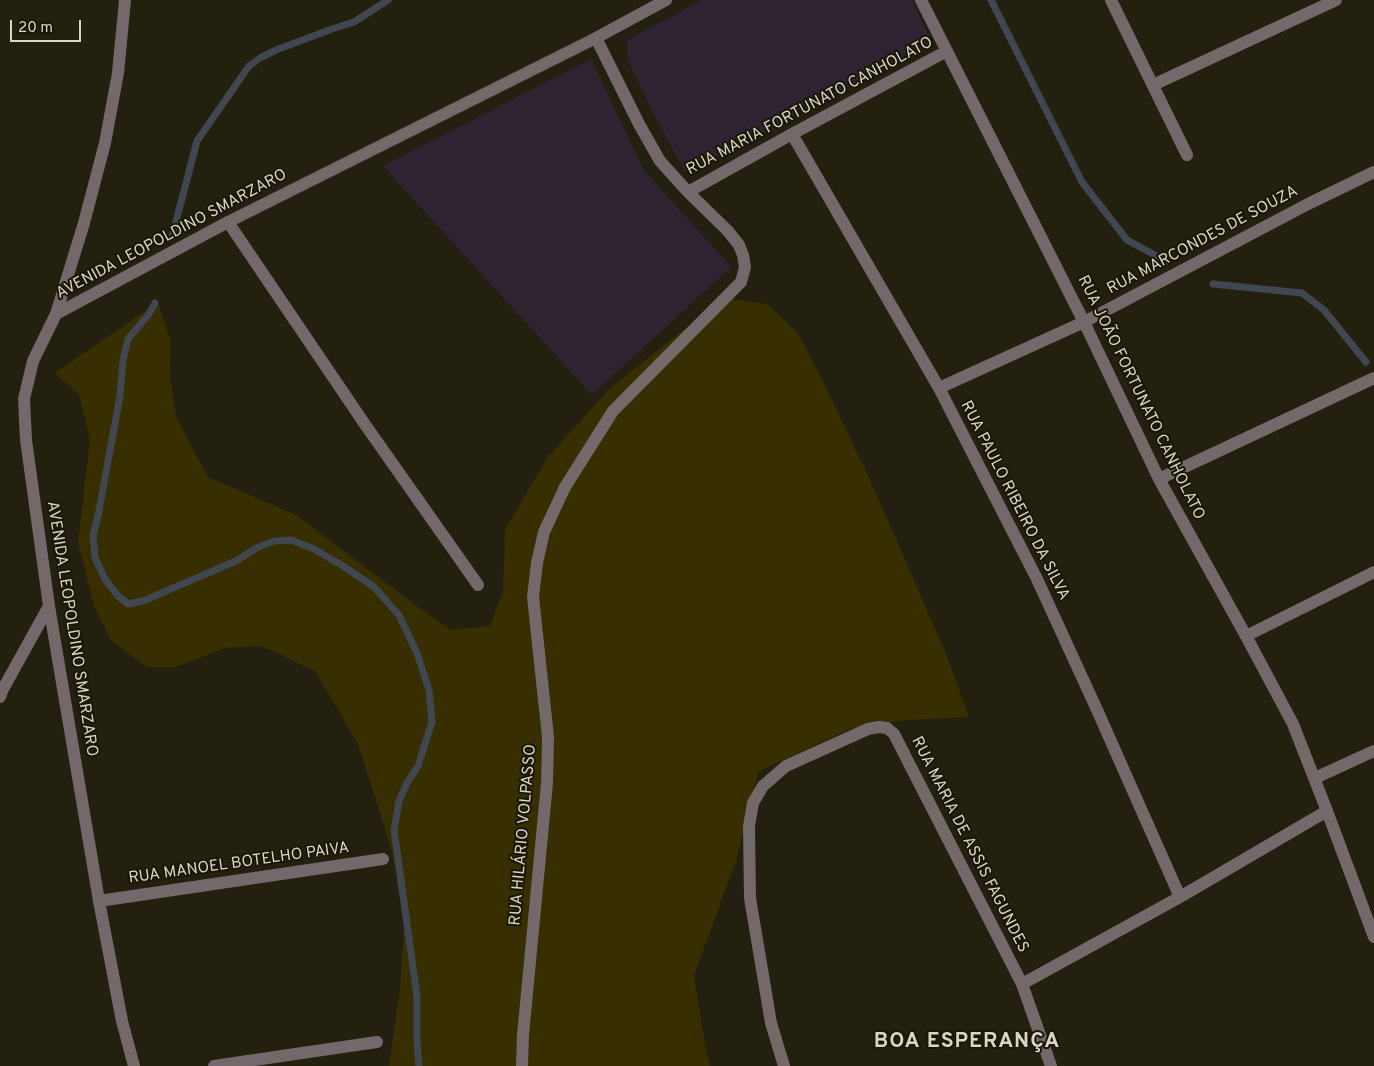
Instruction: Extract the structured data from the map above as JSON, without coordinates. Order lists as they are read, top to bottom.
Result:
{
  "streets": {
    "street": [
      "RUA MARIA FORTUNATO CANHOLATO",
      "AVENIDA LEOPOLDINO SMARZARO",
      "RUA MARCONDES DE SOUZA",
      "RUA JOÃO FORTUNATO CANHOLATO",
      "RUA PAULO RIBEIRO DA SILVA",
      "RUA HILÁRIO VOLPASSO",
      "RUA MARIA DE ASSIS FAGUNDES",
      "RUA MANOEL BOTELHO PAIVA"
    ]
  },
  "crossings": [
    ["RUA MARIA FORTUNATO CANHOLATO", "RUA JOÃO FORTUNATO CANHOLATO"],
    ["RUA MARIA FORTUNATO CANHOLATO", "RUA PAULO RIBEIRO DA SILVA"],
    ["RUA MARIA FORTUNATO CANHOLATO", "RUA HILÁRIO VOLPASSO"],
    ["AVENIDA LEOPOLDINO SMARZARO", "RUA HILÁRIO VOLPASSO"],
    ["AVENIDA LEOPOLDINO SMARZARO", "RUA MANOEL BOTELHO PAIVA"],
    ["RUA MARCONDES DE SOUZA", "RUA JOÃO FORTUNATO CANHOLATO"],
    ["RUA MARCONDES DE SOUZA", "RUA PAULO RIBEIRO DA SILVA"]
  ],
  "districts": ["BOA ESPERANÇA"],
  "scale_bar": "20 m"
}
